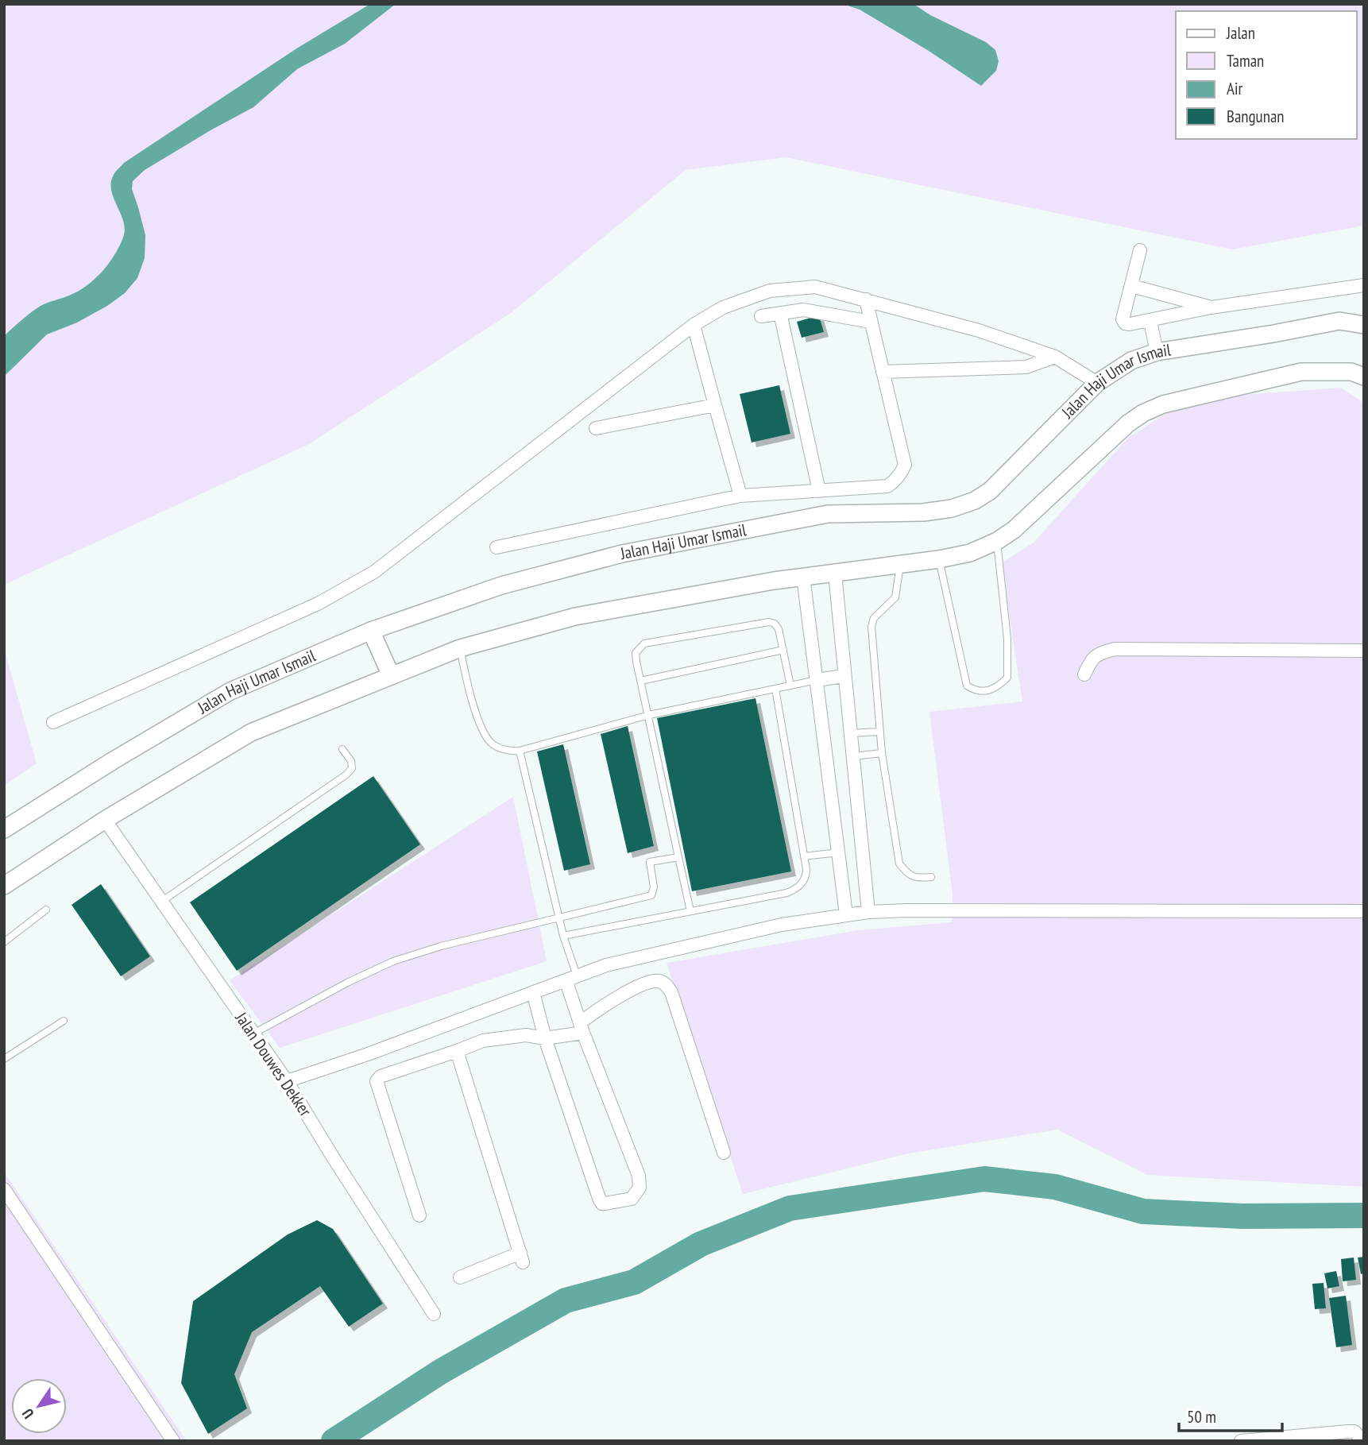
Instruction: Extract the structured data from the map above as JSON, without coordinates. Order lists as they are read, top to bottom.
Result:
{
  "streets": {
    "main road": ["Jalan Haji Umar Ismail"],
    "street": ["Jalan Douwes Dekker"]
  },
  "legend": [
    "Jalan",
    "Taman",
    "Air",
    "Bangunan"
  ],
  "scale_bar": "50 m",
  "north": "bottom left"
}
